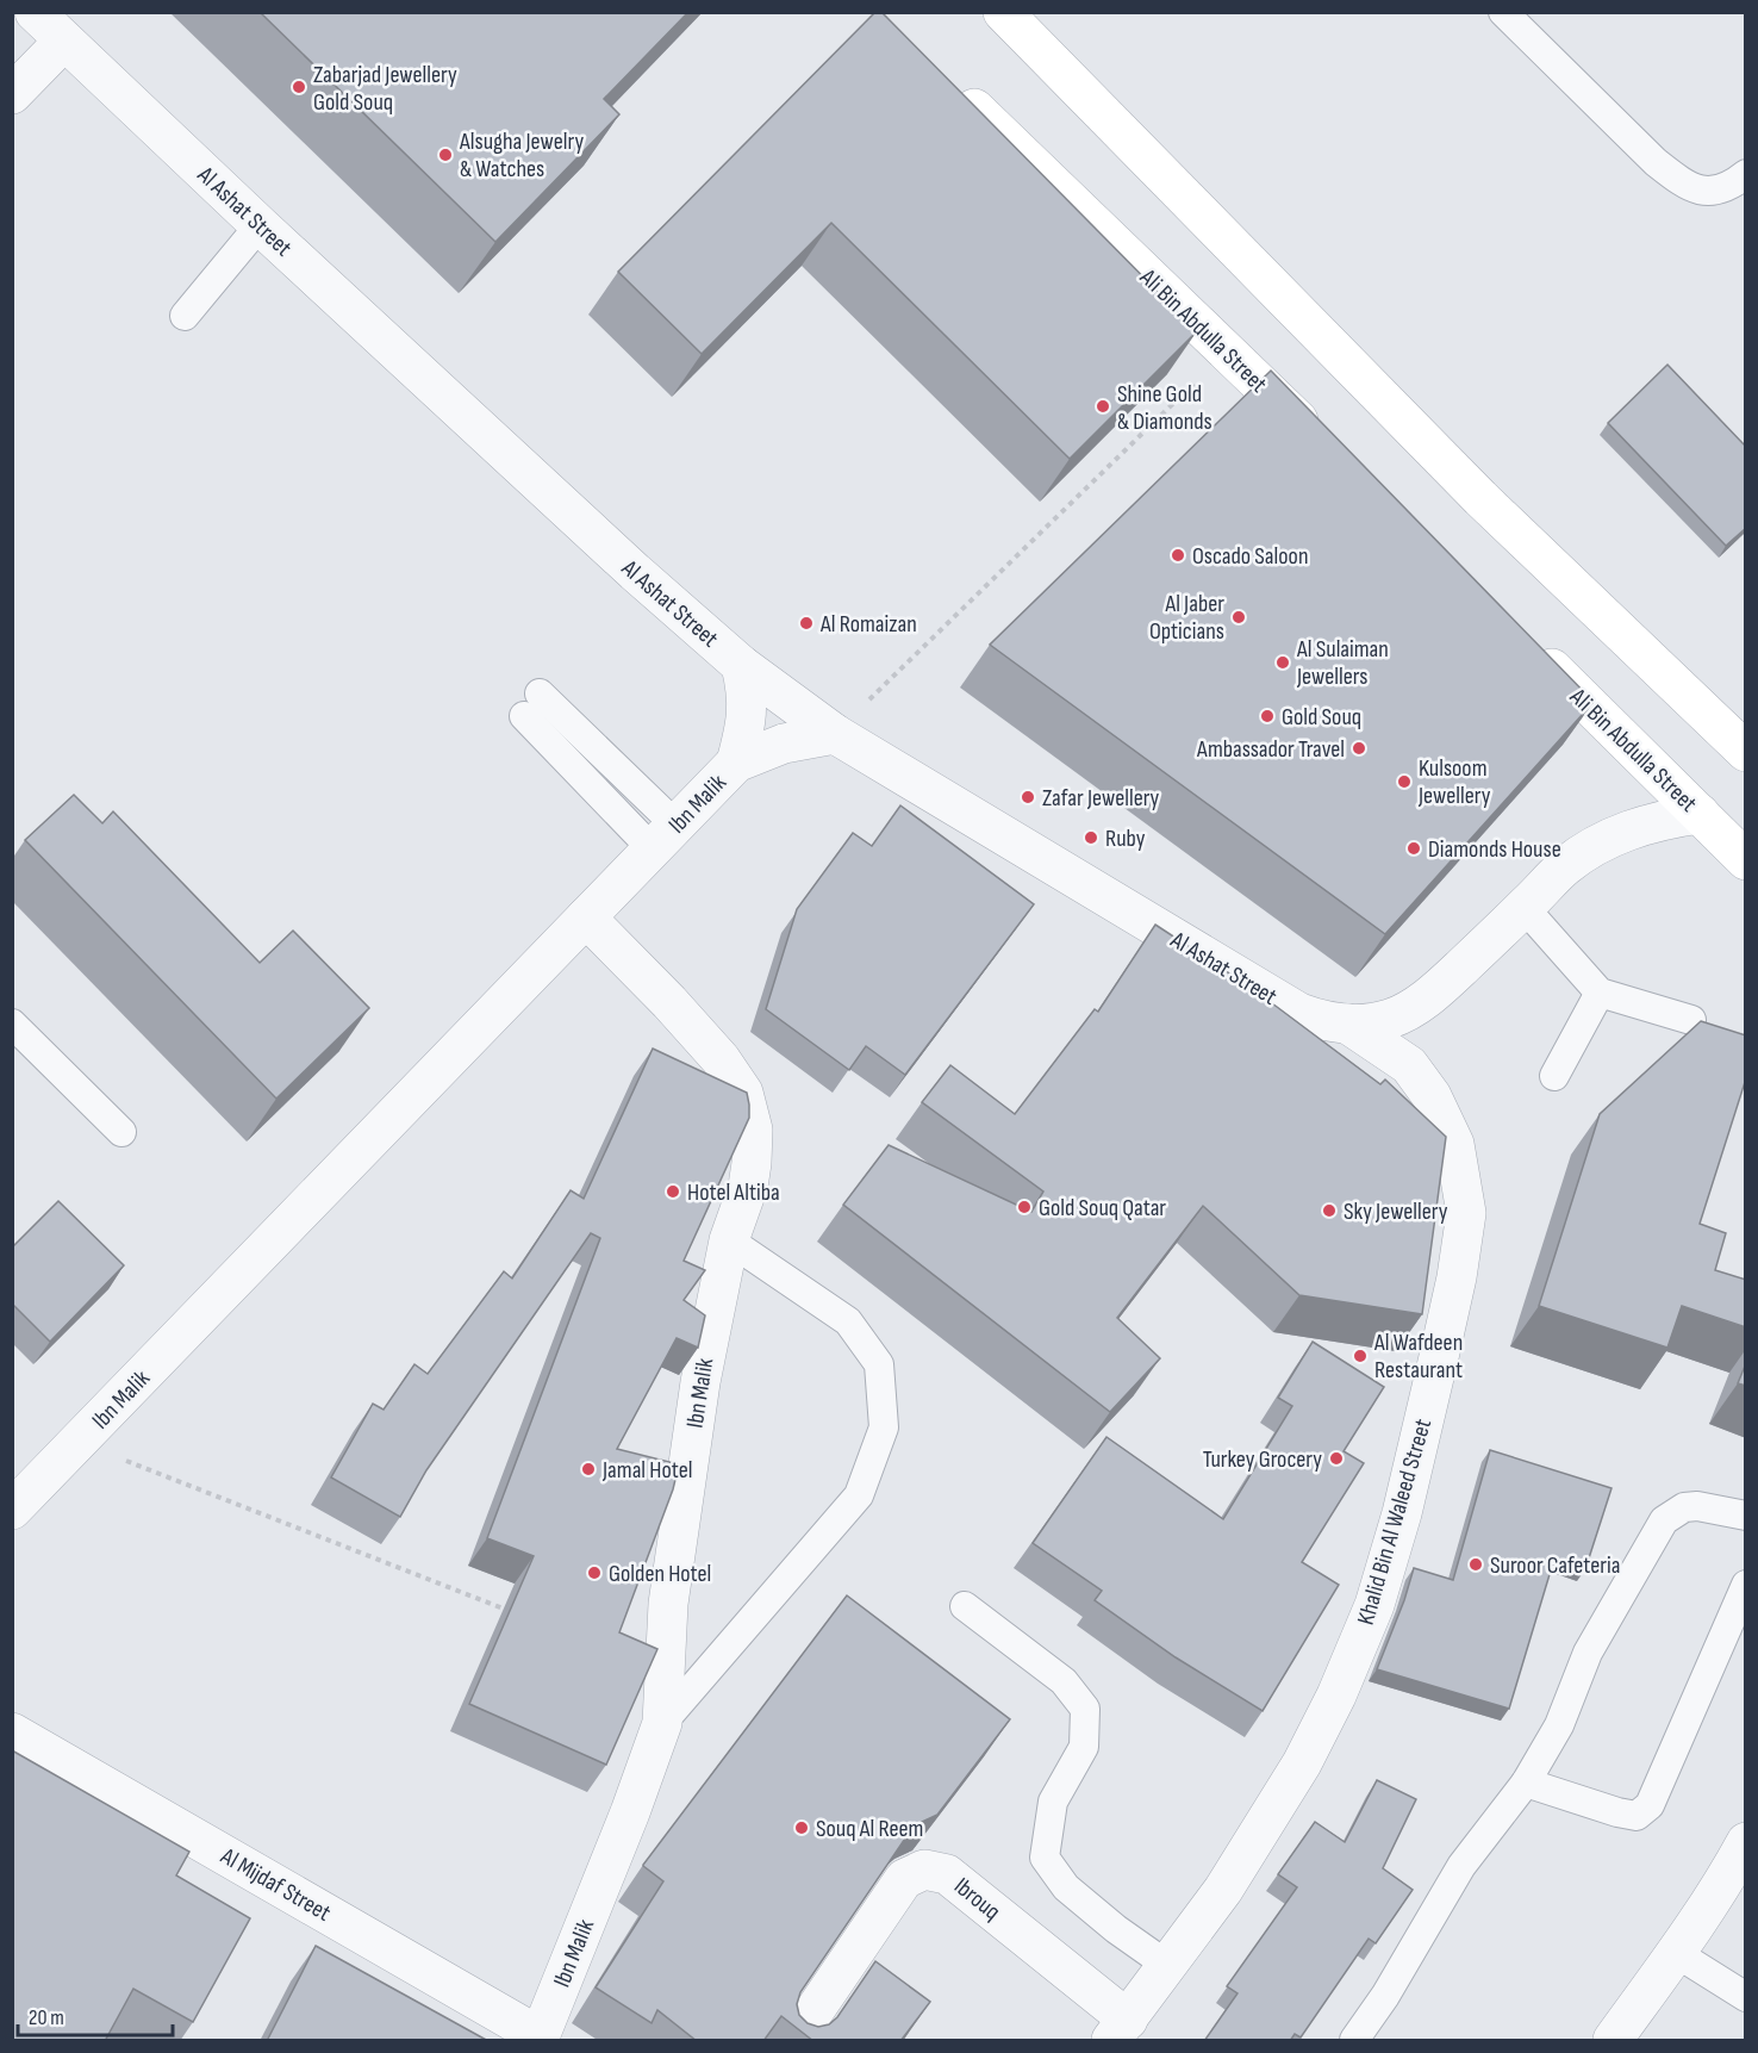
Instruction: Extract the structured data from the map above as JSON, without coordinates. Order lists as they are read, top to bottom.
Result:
{
  "streets": {
    "street": [
      "Al Ashat Street",
      "Ali Bin Abdulla Street",
      "Ibn Malik",
      "Khalid Bin Al Waleed Street",
      "Al Mijdaf Street",
      "Ibrouq"
    ]
  },
  "crossings": [
    ["Al Ashat Street", "Ibn Malik"],
    ["Al Ashat Street", "Khalid Bin Al Waleed Street"],
    ["Ibn Malik", "Al Mijdaf Street"],
    ["Khalid Bin Al Waleed Street", "Ibrouq"]
  ],
  "places": [
    "Zabarjad Jewellery Gold Souq",
    "Alsugha Jewelry & Watches",
    "Shine Gold & Diamonds",
    "Oscado Saloon",
    "Al Jaber Opticians",
    "Al Romaizan",
    "Al Sulaiman Jewellers",
    "Gold Souq",
    "Ambassador Travel",
    "Kulsoom Jewellery",
    "Zafar Jewellery",
    "Ruby",
    "Diamonds House",
    "Hotel Altiba",
    "Gold Souq Qatar",
    "Sky Jewellery",
    "Al Wafdeen Restaurant",
    "Turkey Grocery",
    "Jamal Hotel",
    "Suroor Cafeteria",
    "Golden Hotel",
    "Souq Al Reem"
  ],
  "scale_bar": "20 m"
}
